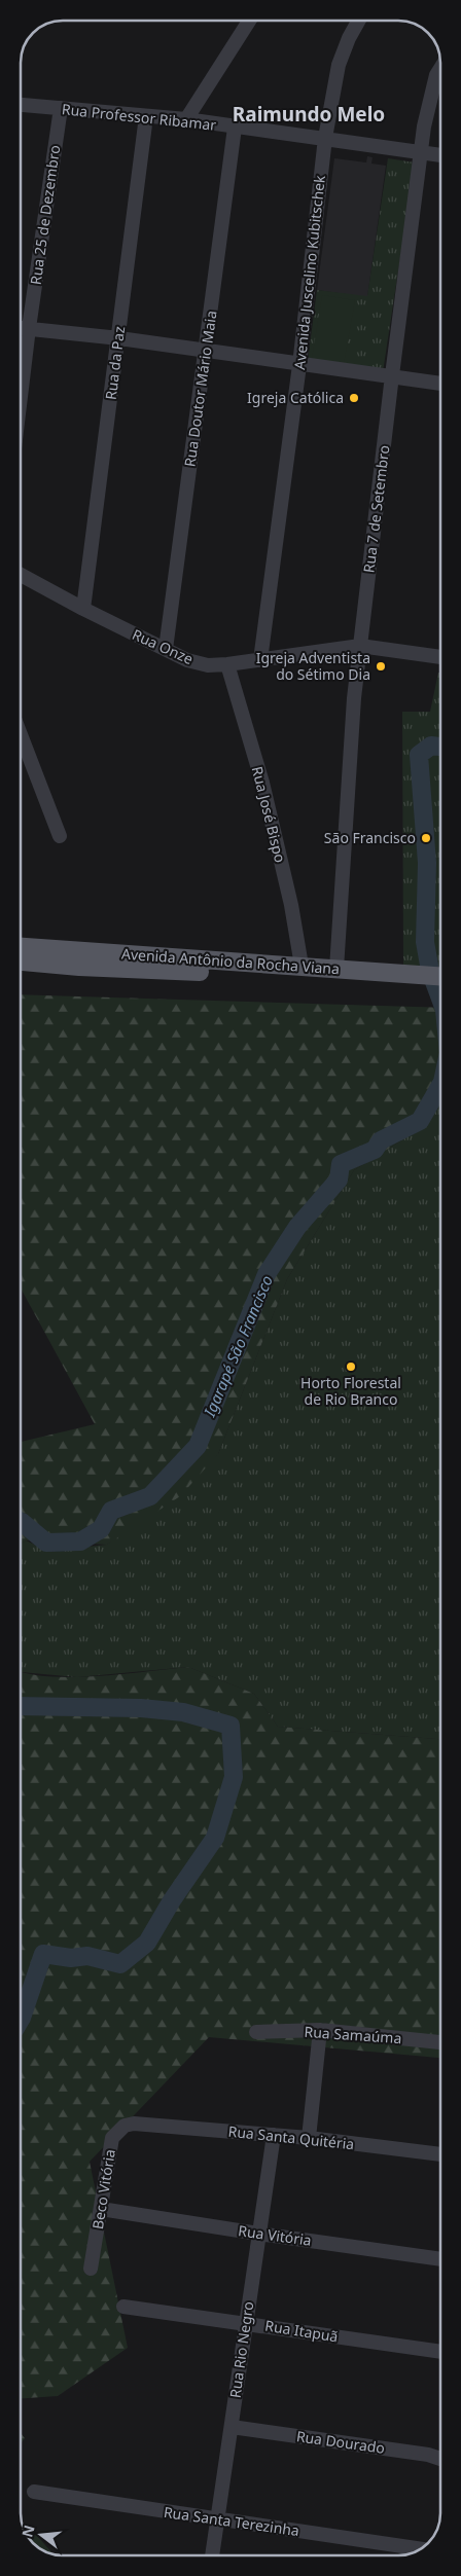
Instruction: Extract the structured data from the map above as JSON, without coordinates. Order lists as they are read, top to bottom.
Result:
{
  "streets": {
    "main road": ["Avenida Antônio da Rocha Viana"],
    "street": [
      "Rua Professor Ribamar",
      "Rua 25 de Dezembro",
      "Avenida Juscelino Kubitschek",
      "Rua da Paz",
      "Rua Doutor Mário Maia",
      "Rua 7 de Setembro",
      "Rua Onze",
      "Rua José Bispo",
      "Rua Samaúma",
      "Rua Santa Quitéria",
      "Beco Vitória",
      "Rua Vitória",
      "Rua Itapuã",
      "Rua Rio Negro",
      "Rua Dourado",
      "Rua Santa Terezinha"
    ]
  },
  "crossings": [
    ["Rua Professor Ribamar", "Rua 25 de Dezembro"],
    ["Rua Professor Ribamar", "Avenida Juscelino Kubitschek"],
    ["Rua Professor Ribamar", "Rua da Paz"],
    ["Rua Professor Ribamar", "Rua Doutor Mário Maia"],
    ["Rua Professor Ribamar", "Rua 7 de Setembro"],
    ["Avenida Juscelino Kubitschek", "Rua Onze"],
    ["Rua da Paz", "Rua Onze"],
    ["Rua Doutor Mário Maia", "Rua Onze"],
    ["Rua 7 de Setembro", "Rua Onze"],
    ["Rua 7 de Setembro", "Avenida Antônio da Rocha Viana"],
    ["Rua Onze", "Rua José Bispo"],
    ["Rua José Bispo", "Avenida Antônio da Rocha Viana"],
    ["Rua Santa Quitéria", "Beco Vitória"],
    ["Rua Santa Quitéria", "Rua Rio Negro"],
    ["Beco Vitória", "Rua Vitória"],
    ["Rua Vitória", "Rua Rio Negro"],
    ["Rua Itapuã", "Rua Rio Negro"],
    ["Rua Rio Negro", "Rua Dourado"],
    ["Rua Rio Negro", "Rua Santa Terezinha"]
  ],
  "districts": ["Raimundo Melo"],
  "water": ["Igarapé São Francisco"],
  "places": [
    "Igreja Católica",
    "Igreja Adventista do Sétimo Dia",
    "São Francisco",
    "Horto Florestal de Rio Branco"
  ],
  "north": "left"
}
